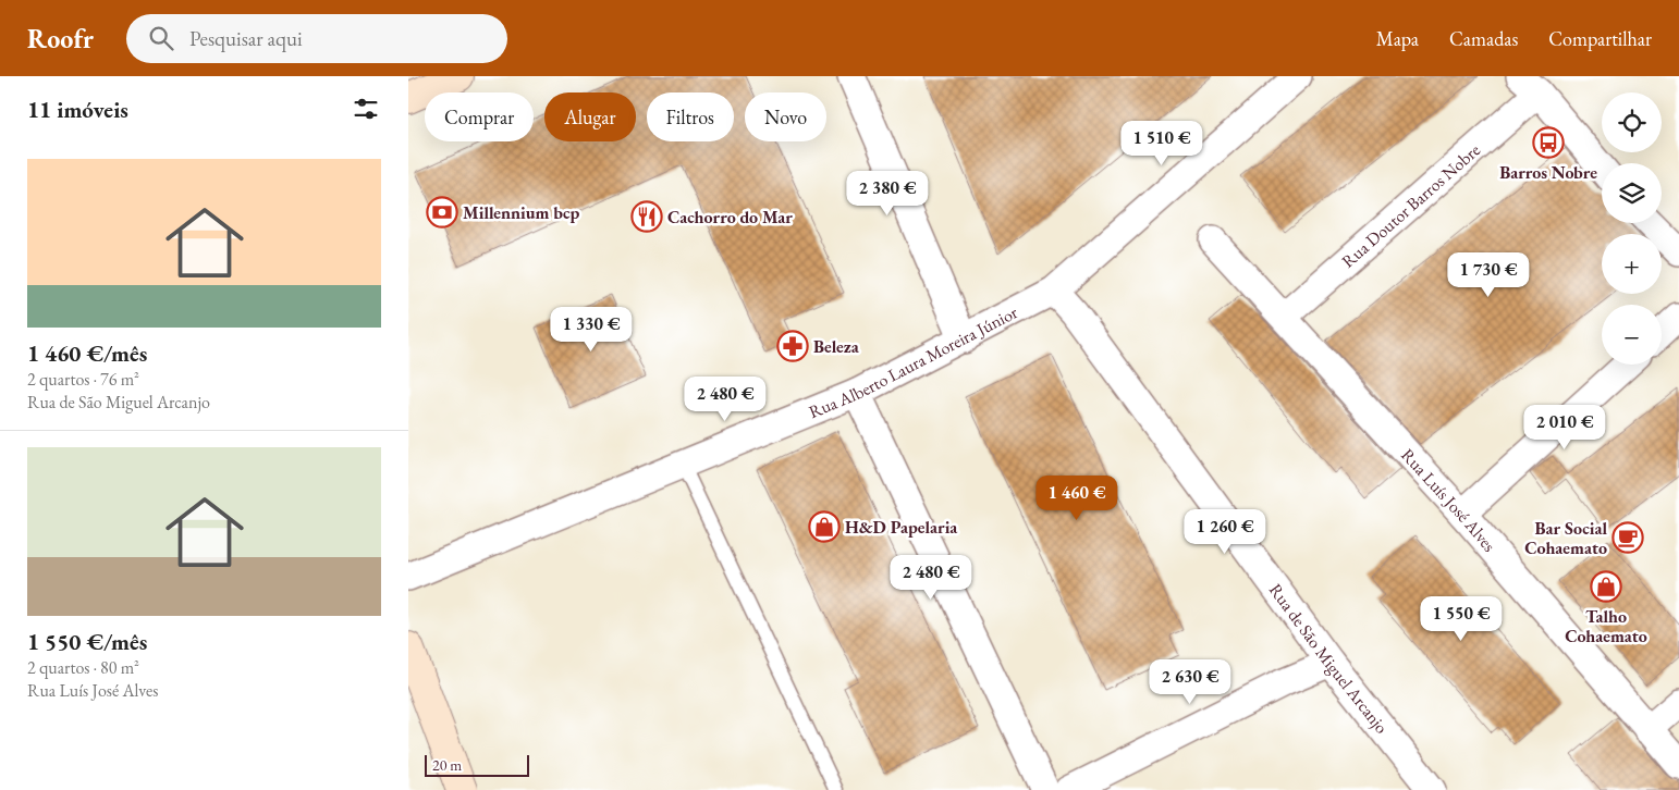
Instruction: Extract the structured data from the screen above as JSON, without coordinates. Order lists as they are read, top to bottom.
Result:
{
  "streets": {
    "street": [
      "Rua Doutor Barros Nobre",
      "Rua Alberto Laura Moreira Júnior",
      "Rua Luís José Alves",
      "Rua de São Miguel Arcanjo"
    ]
  },
  "crossings": [
    ["Rua Doutor Barros Nobre", "Rua Luís José Alves"],
    ["Rua Alberto Laura Moreira Júnior", "Rua de São Miguel Arcanjo"]
  ],
  "places": {
    "bus stop": ["Barros Nobre"],
    "bank": ["Millennium bcp"],
    "restaurant": ["Cachorro do Mar"],
    "pharmacy": ["Beleza"],
    "shop": ["H&D Papelaria", "Talho Cohaemato"],
    "cafe": ["Bar Social Cohaemato"]
  },
  "scale_bar": "20 m",
  "page": {
    "header": "Roofr",
    "search": "Pesquisar aqui",
    "nav": ["Mapa", "Camadas", "Compartilhar"],
    "heading": "11 imóveis",
    "map_buttons": ["+", "−"],
    "chip": [
      "Comprar",
      "Alugar",
      "Filtros",
      "Novo"
    ],
    "price": [
      "1 510 €",
      "2 380 €",
      "1 730 €",
      "1 330 €",
      "2 480 €",
      "2 010 €",
      "1 460 €",
      "1 260 €",
      "2 480 €",
      "1 550 €",
      "2 630 €"
    ],
    "list": [
      {
        "name": "1 460 €/mês",
        "note": "2 quartos · 76 m² · Rua de São Miguel Arcanjo"
      },
      {
        "name": "1 550 €/mês",
        "note": "2 quartos · 80 m² · Rua Luís José Alves"
      }
    ],
    "scale": "20 m"
  }
}
